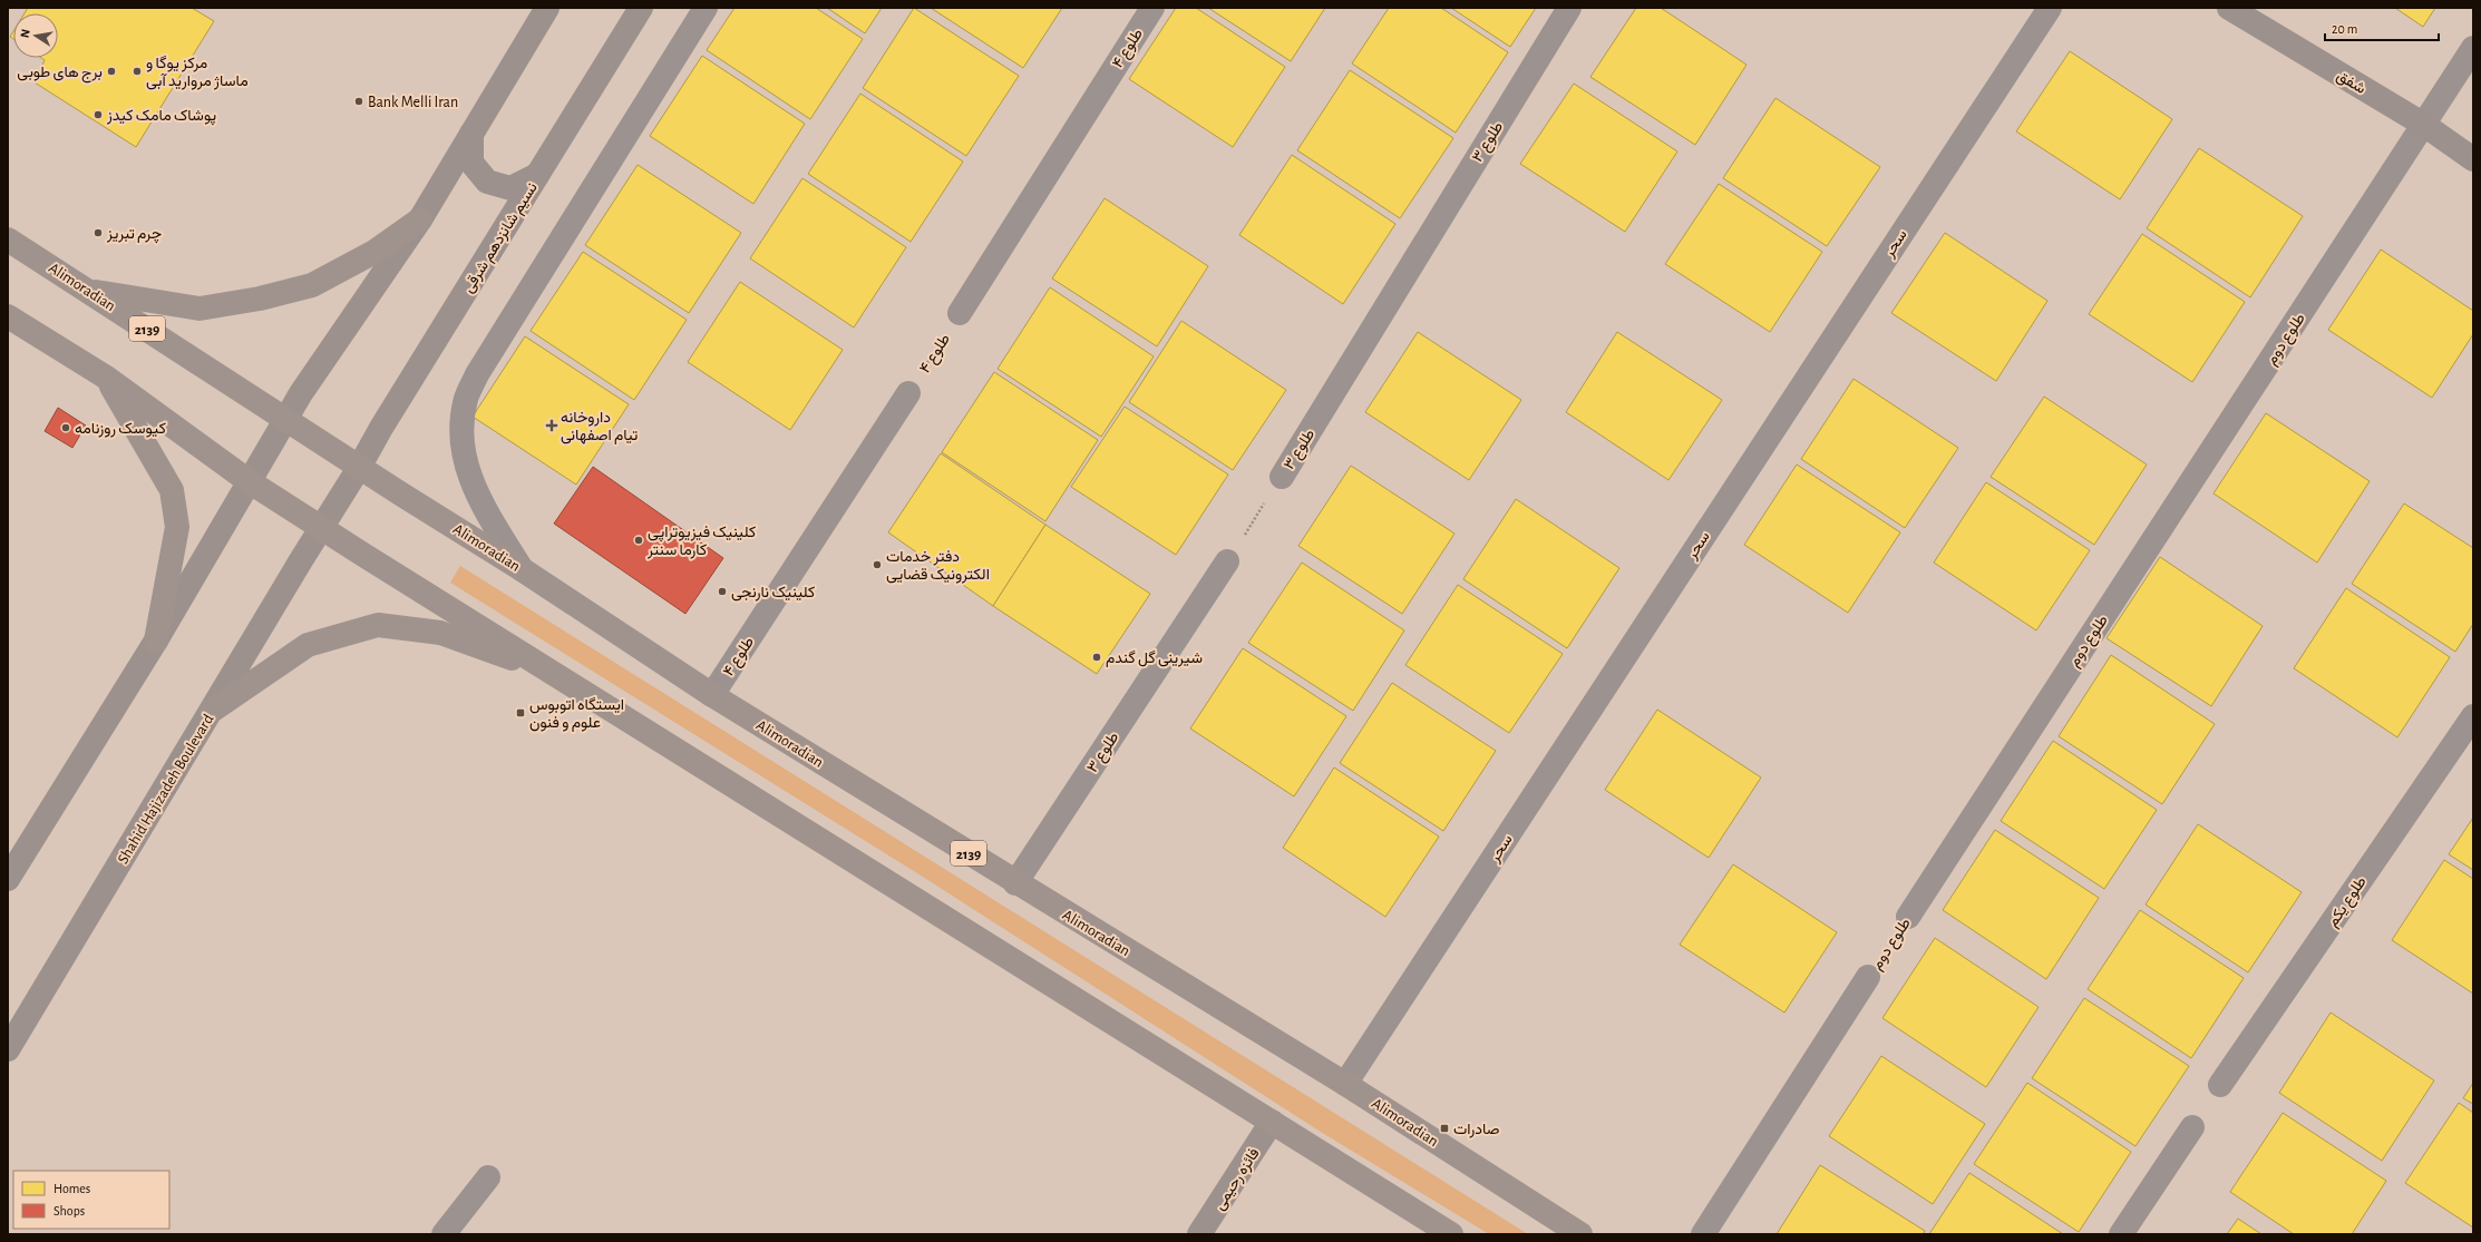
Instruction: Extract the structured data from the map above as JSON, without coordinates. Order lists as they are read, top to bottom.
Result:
{
  "streets": {
    "main road": [
      "شفق",
      "نسیم شانزدهم شرقی",
      "Alimoradian",
      "2139",
      "Shahid Hajizadeh Boulevard",
      "فائزه رحیمی"
    ],
    "street": [
      "طلوع ۴",
      "طلوع ۳",
      "سحر",
      "طلوع دوم",
      "طلوع یکم"
    ]
  },
  "crossings": [
    ["طلوع ۴", "Alimoradian"],
    ["شفق", "طلوع دوم"],
    ["طلوع ۳", "Alimoradian"],
    ["نسیم شانزدهم شرقی", "Alimoradian"],
    ["نسیم شانزدهم شرقی", "Shahid Hajizadeh Boulevard"],
    ["سحر", "Alimoradian"]
  ],
  "places": {
    "other": [
      "برج های طوبی",
      "مرکز یوگا و ماساژ مروارید آبی",
      "Bank Melli Iran",
      "پوشاک مامک کیدز",
      "چرم تبریز",
      "کیوسک روزنامه",
      "کلینیک فیزیوتراپی کارما سنتر",
      "دفتر خدمات الکترونیک قضایی",
      "کلینیک نارنجی",
      "شیرینی گل گندم"
    ],
    "health": ["داروخانه تیام اصفهانی"],
    "transit": ["ایستگاه اتوبوس علوم و فنون", "صادرات"]
  },
  "legend": ["Homes", "Shops"],
  "scale_bar": "20 m",
  "north": "left"
}
